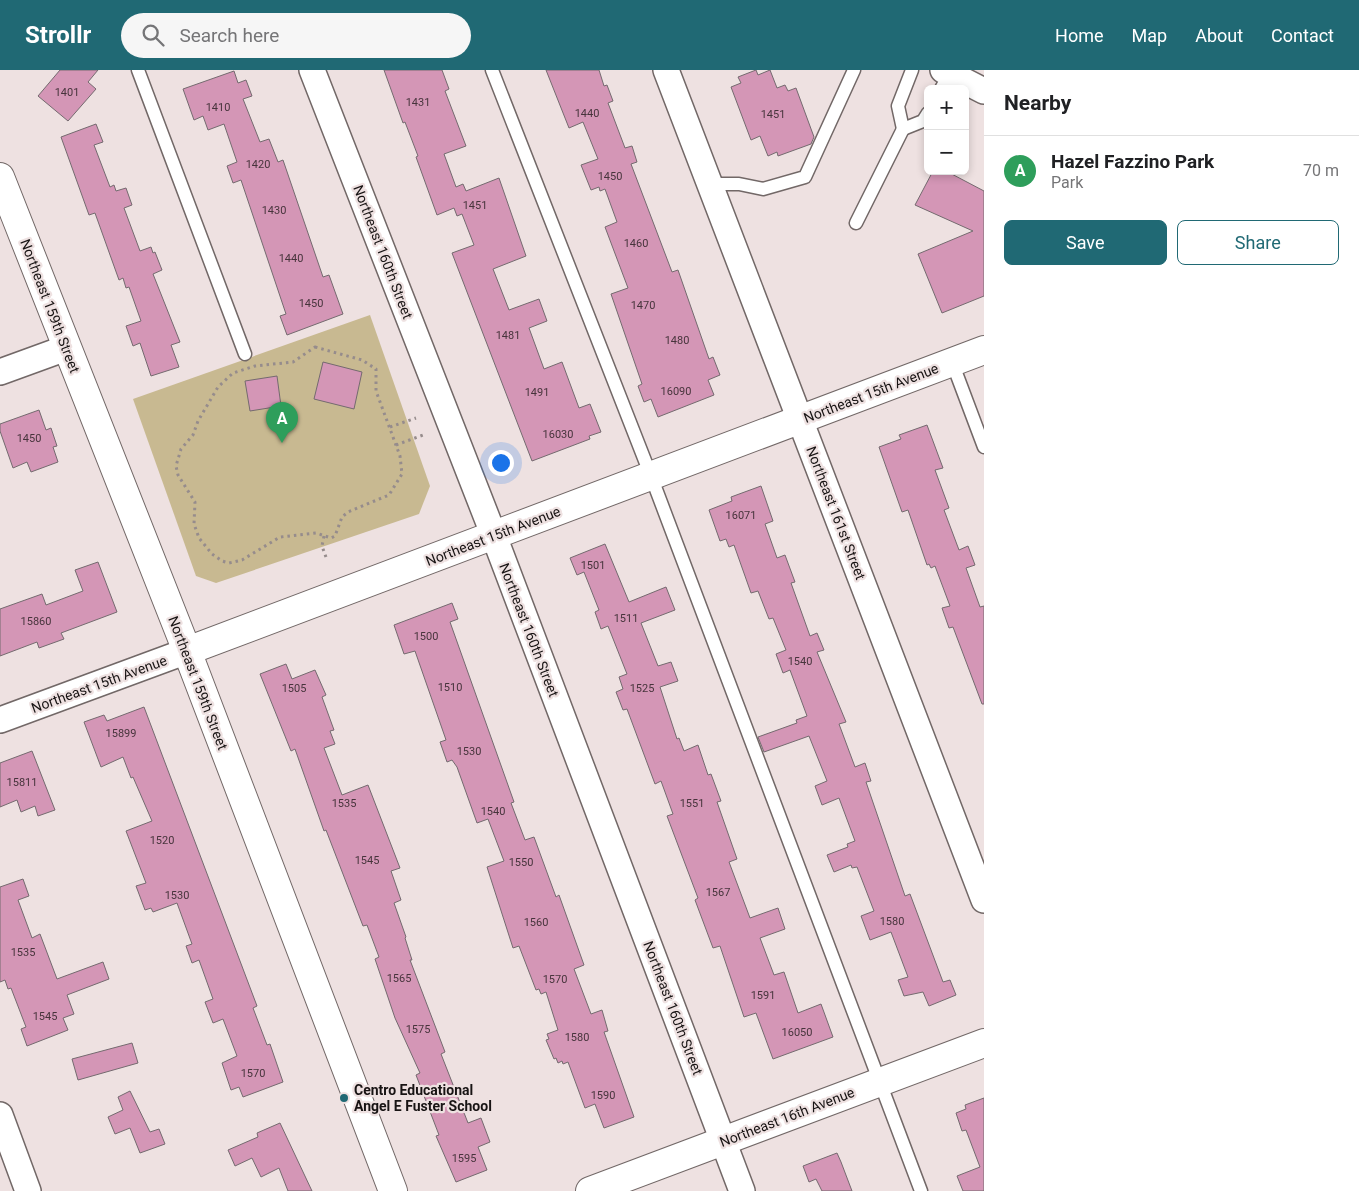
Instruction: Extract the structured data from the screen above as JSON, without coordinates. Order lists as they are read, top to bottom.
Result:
{
  "streets": {
    "street": [
      "Northeast 160th Street",
      "Northeast 159th Street",
      "Northeast 15th Avenue",
      "Northeast 161st Street",
      "Northeast 16th Avenue"
    ]
  },
  "crossings": [
    ["Northeast 160th Street", "Northeast 15th Avenue"],
    ["Northeast 160th Street", "Northeast 16th Avenue"],
    ["Northeast 159th Street", "Northeast 15th Avenue"],
    ["Northeast 15th Avenue", "Northeast 161st Street"]
  ],
  "places": ["Centro Educational Angel E Fuster School"],
  "house_numbers": [
    "1401",
    "1431",
    "1410",
    "1440",
    "1451",
    "1420",
    "1450",
    "1451",
    "1430",
    "1460",
    "1440",
    "1450",
    "1470",
    "1481",
    "1480",
    "16090",
    "1491",
    "16030",
    "1450",
    "16071",
    "1501",
    "1511",
    "15860",
    "1500",
    "1540",
    "1510",
    "1505",
    "1525",
    "15899",
    "1530",
    "15811",
    "1535",
    "1551",
    "1540",
    "1520",
    "1545",
    "1550",
    "1567",
    "1530",
    "1580",
    "1560",
    "1535",
    "1565",
    "1570",
    "1591",
    "1545",
    "1575",
    "16050",
    "1580",
    "1570",
    "1590",
    "1595"
  ],
  "page": {
    "header": "Strollr",
    "search": "Search here",
    "nav": [
      "Home",
      "Map",
      "About",
      "Contact"
    ],
    "heading": "Nearby",
    "map_buttons": ["+", "−"],
    "list": [
      {
        "mark": "A",
        "name": "Hazel Fazzino Park",
        "note": "Park",
        "value": "70 m"
      }
    ],
    "buttons": ["Save", "Share"],
    "pins": "A"
  }
}
